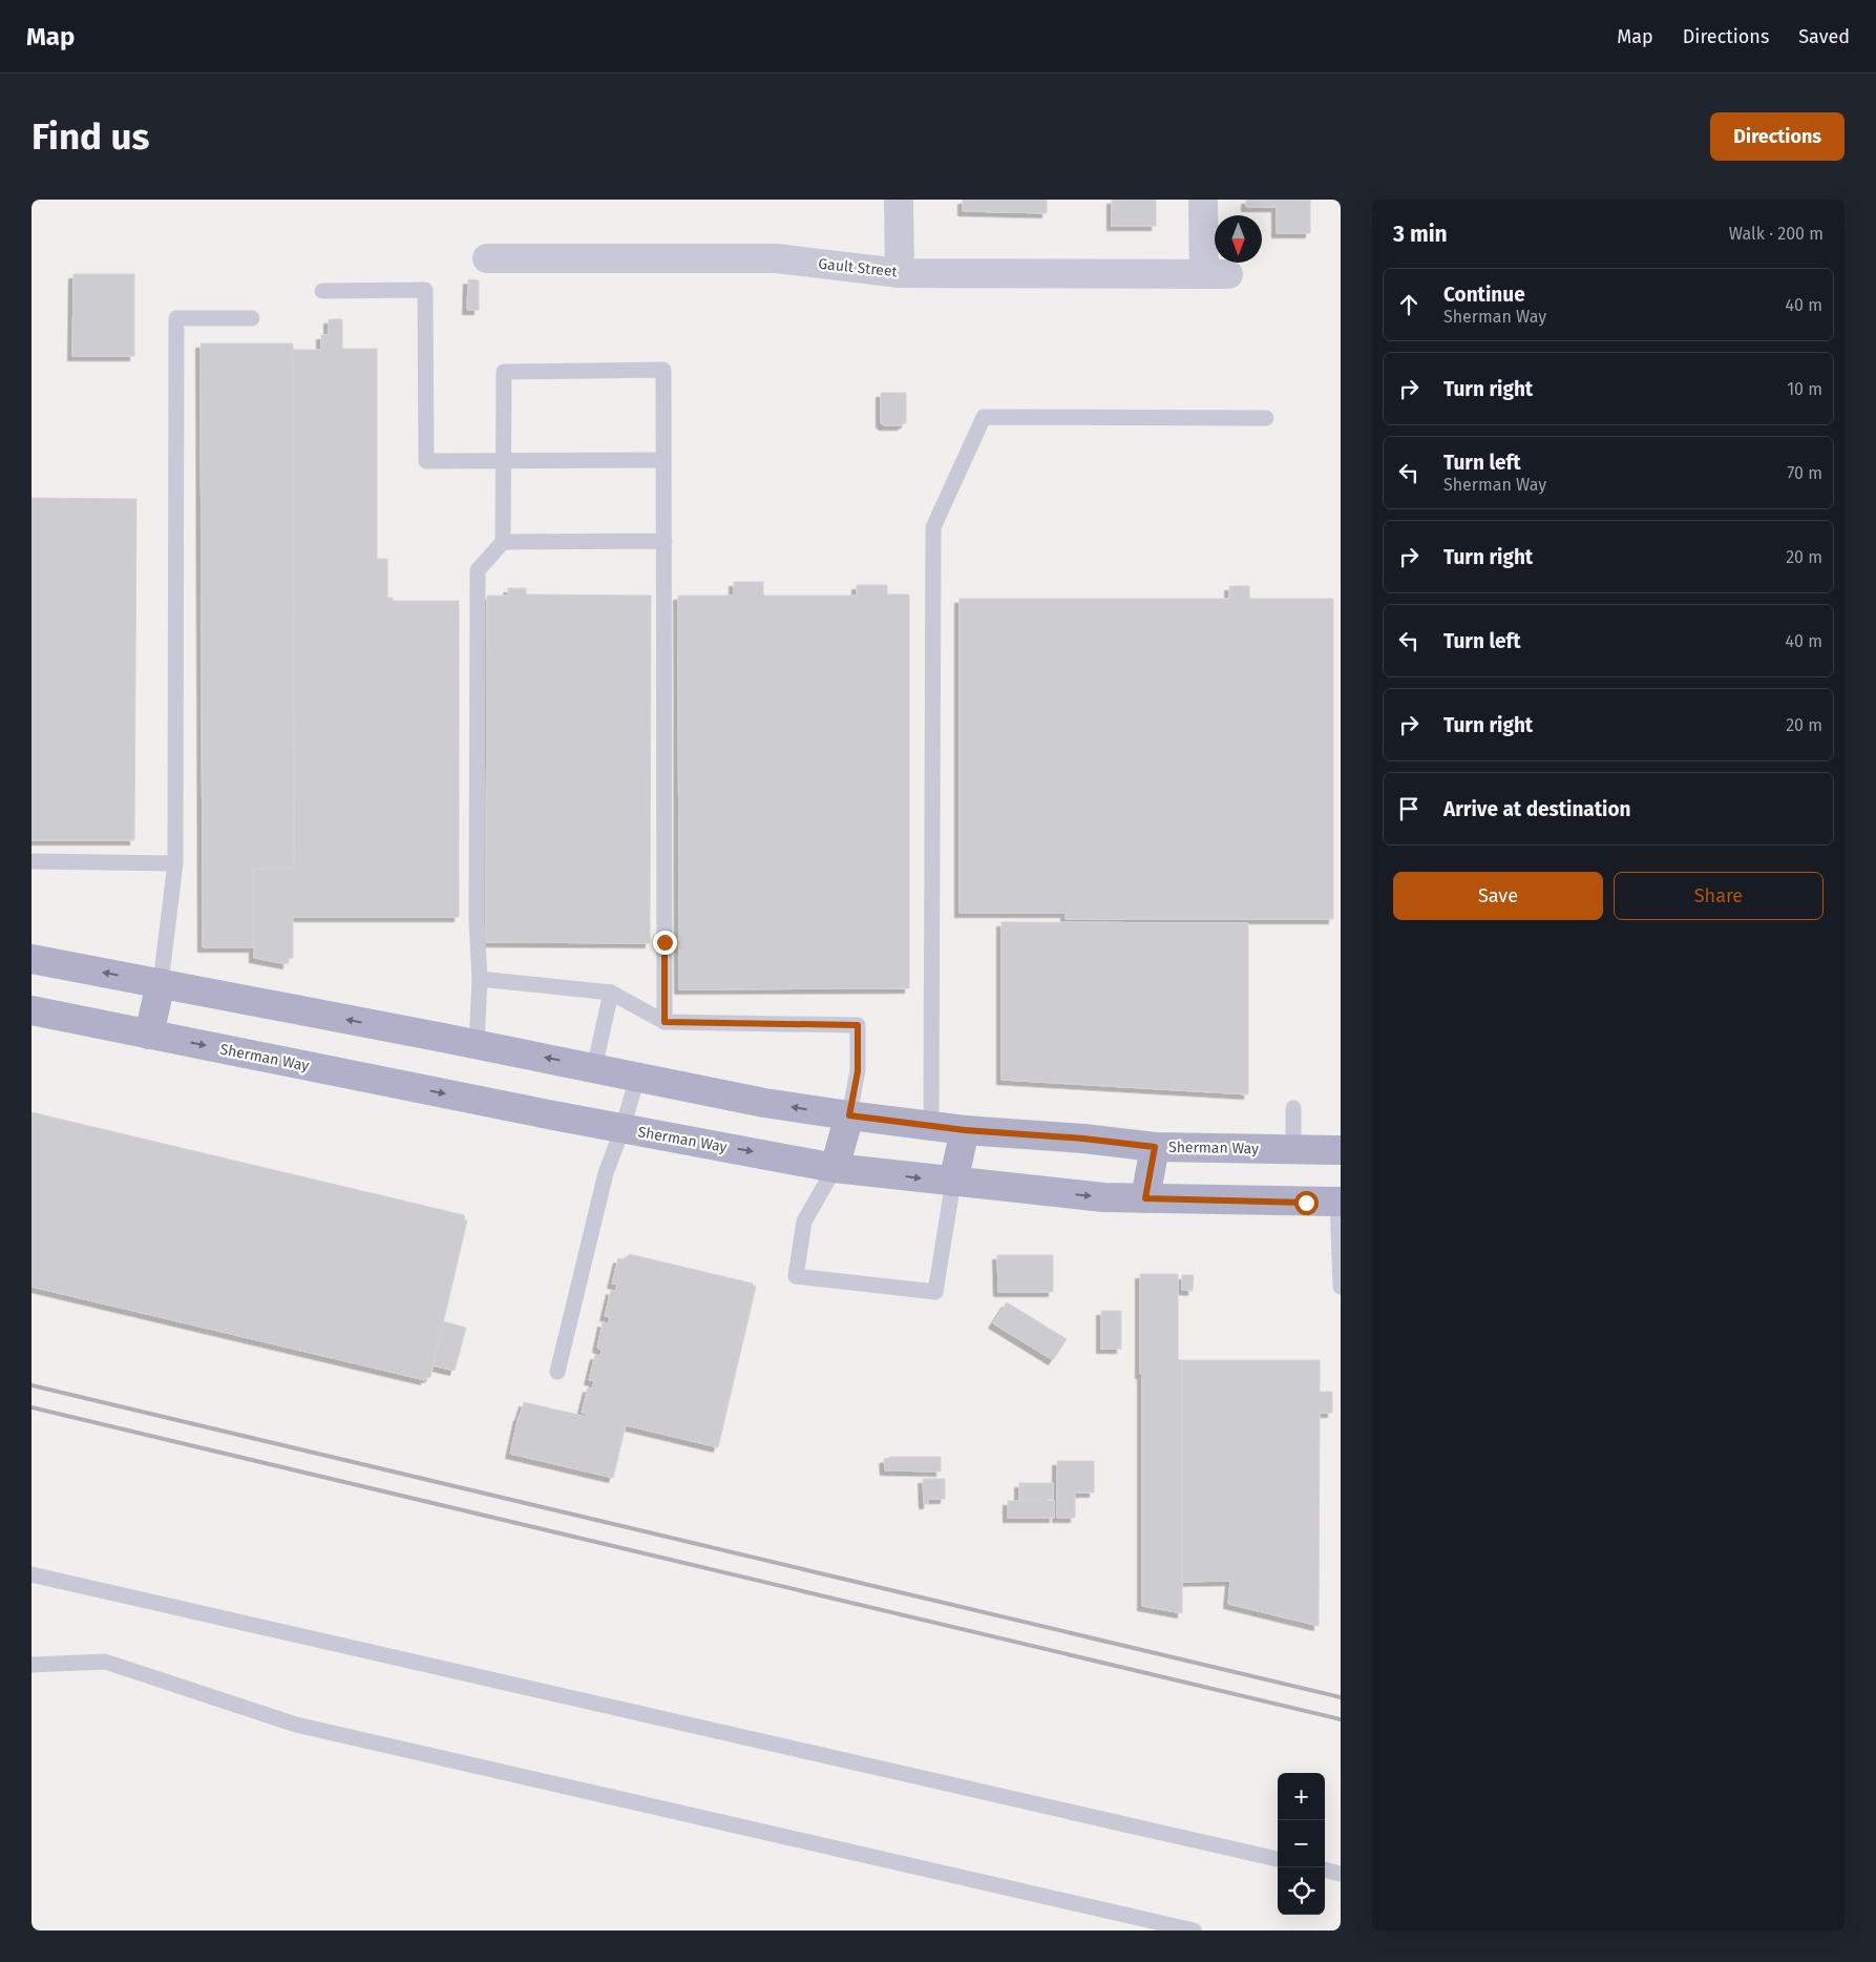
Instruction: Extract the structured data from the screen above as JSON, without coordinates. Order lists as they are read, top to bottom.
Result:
{
  "streets": {
    "main road": ["Sherman Way"],
    "street": ["Gault Street"]
  },
  "north": "bottom",
  "page": {
    "header": "Map",
    "nav": ["Map", "Directions", "Saved"],
    "buttons": [
      "Directions",
      ["Save", "Share"]
    ],
    "title": "Find us",
    "heading": ["3 min", "Walk · 200 m"],
    "list": [
      ["Continue", "Sherman Way", "40 m"],
      ["Turn right", "10 m"],
      ["Turn left", "Sherman Way", "70 m"],
      ["Turn right", "20 m"],
      ["Turn left", "40 m"],
      ["Turn right", "20 m"],
      "Arrive at destination"
    ],
    "map_buttons": ["+", "−"]
  }
}
